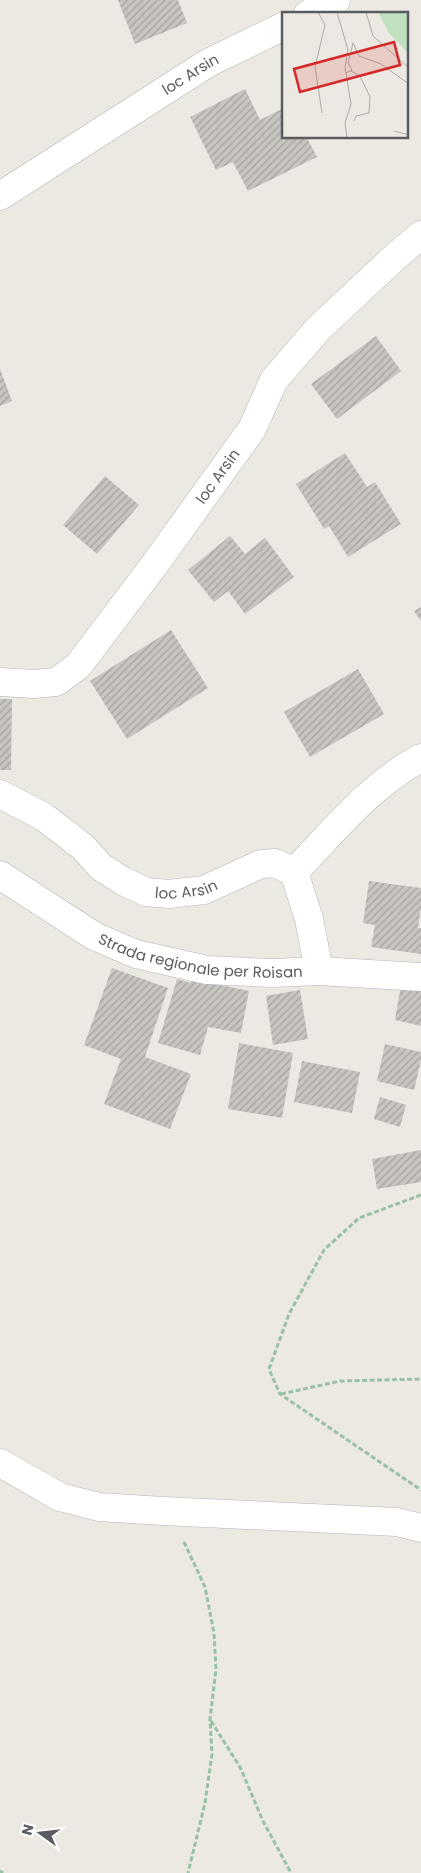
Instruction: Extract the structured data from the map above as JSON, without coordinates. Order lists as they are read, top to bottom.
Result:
{
  "streets": {
    "street": ["loc Arsin", "Strada regionale per Roisan"]
  },
  "north": "left"
}
